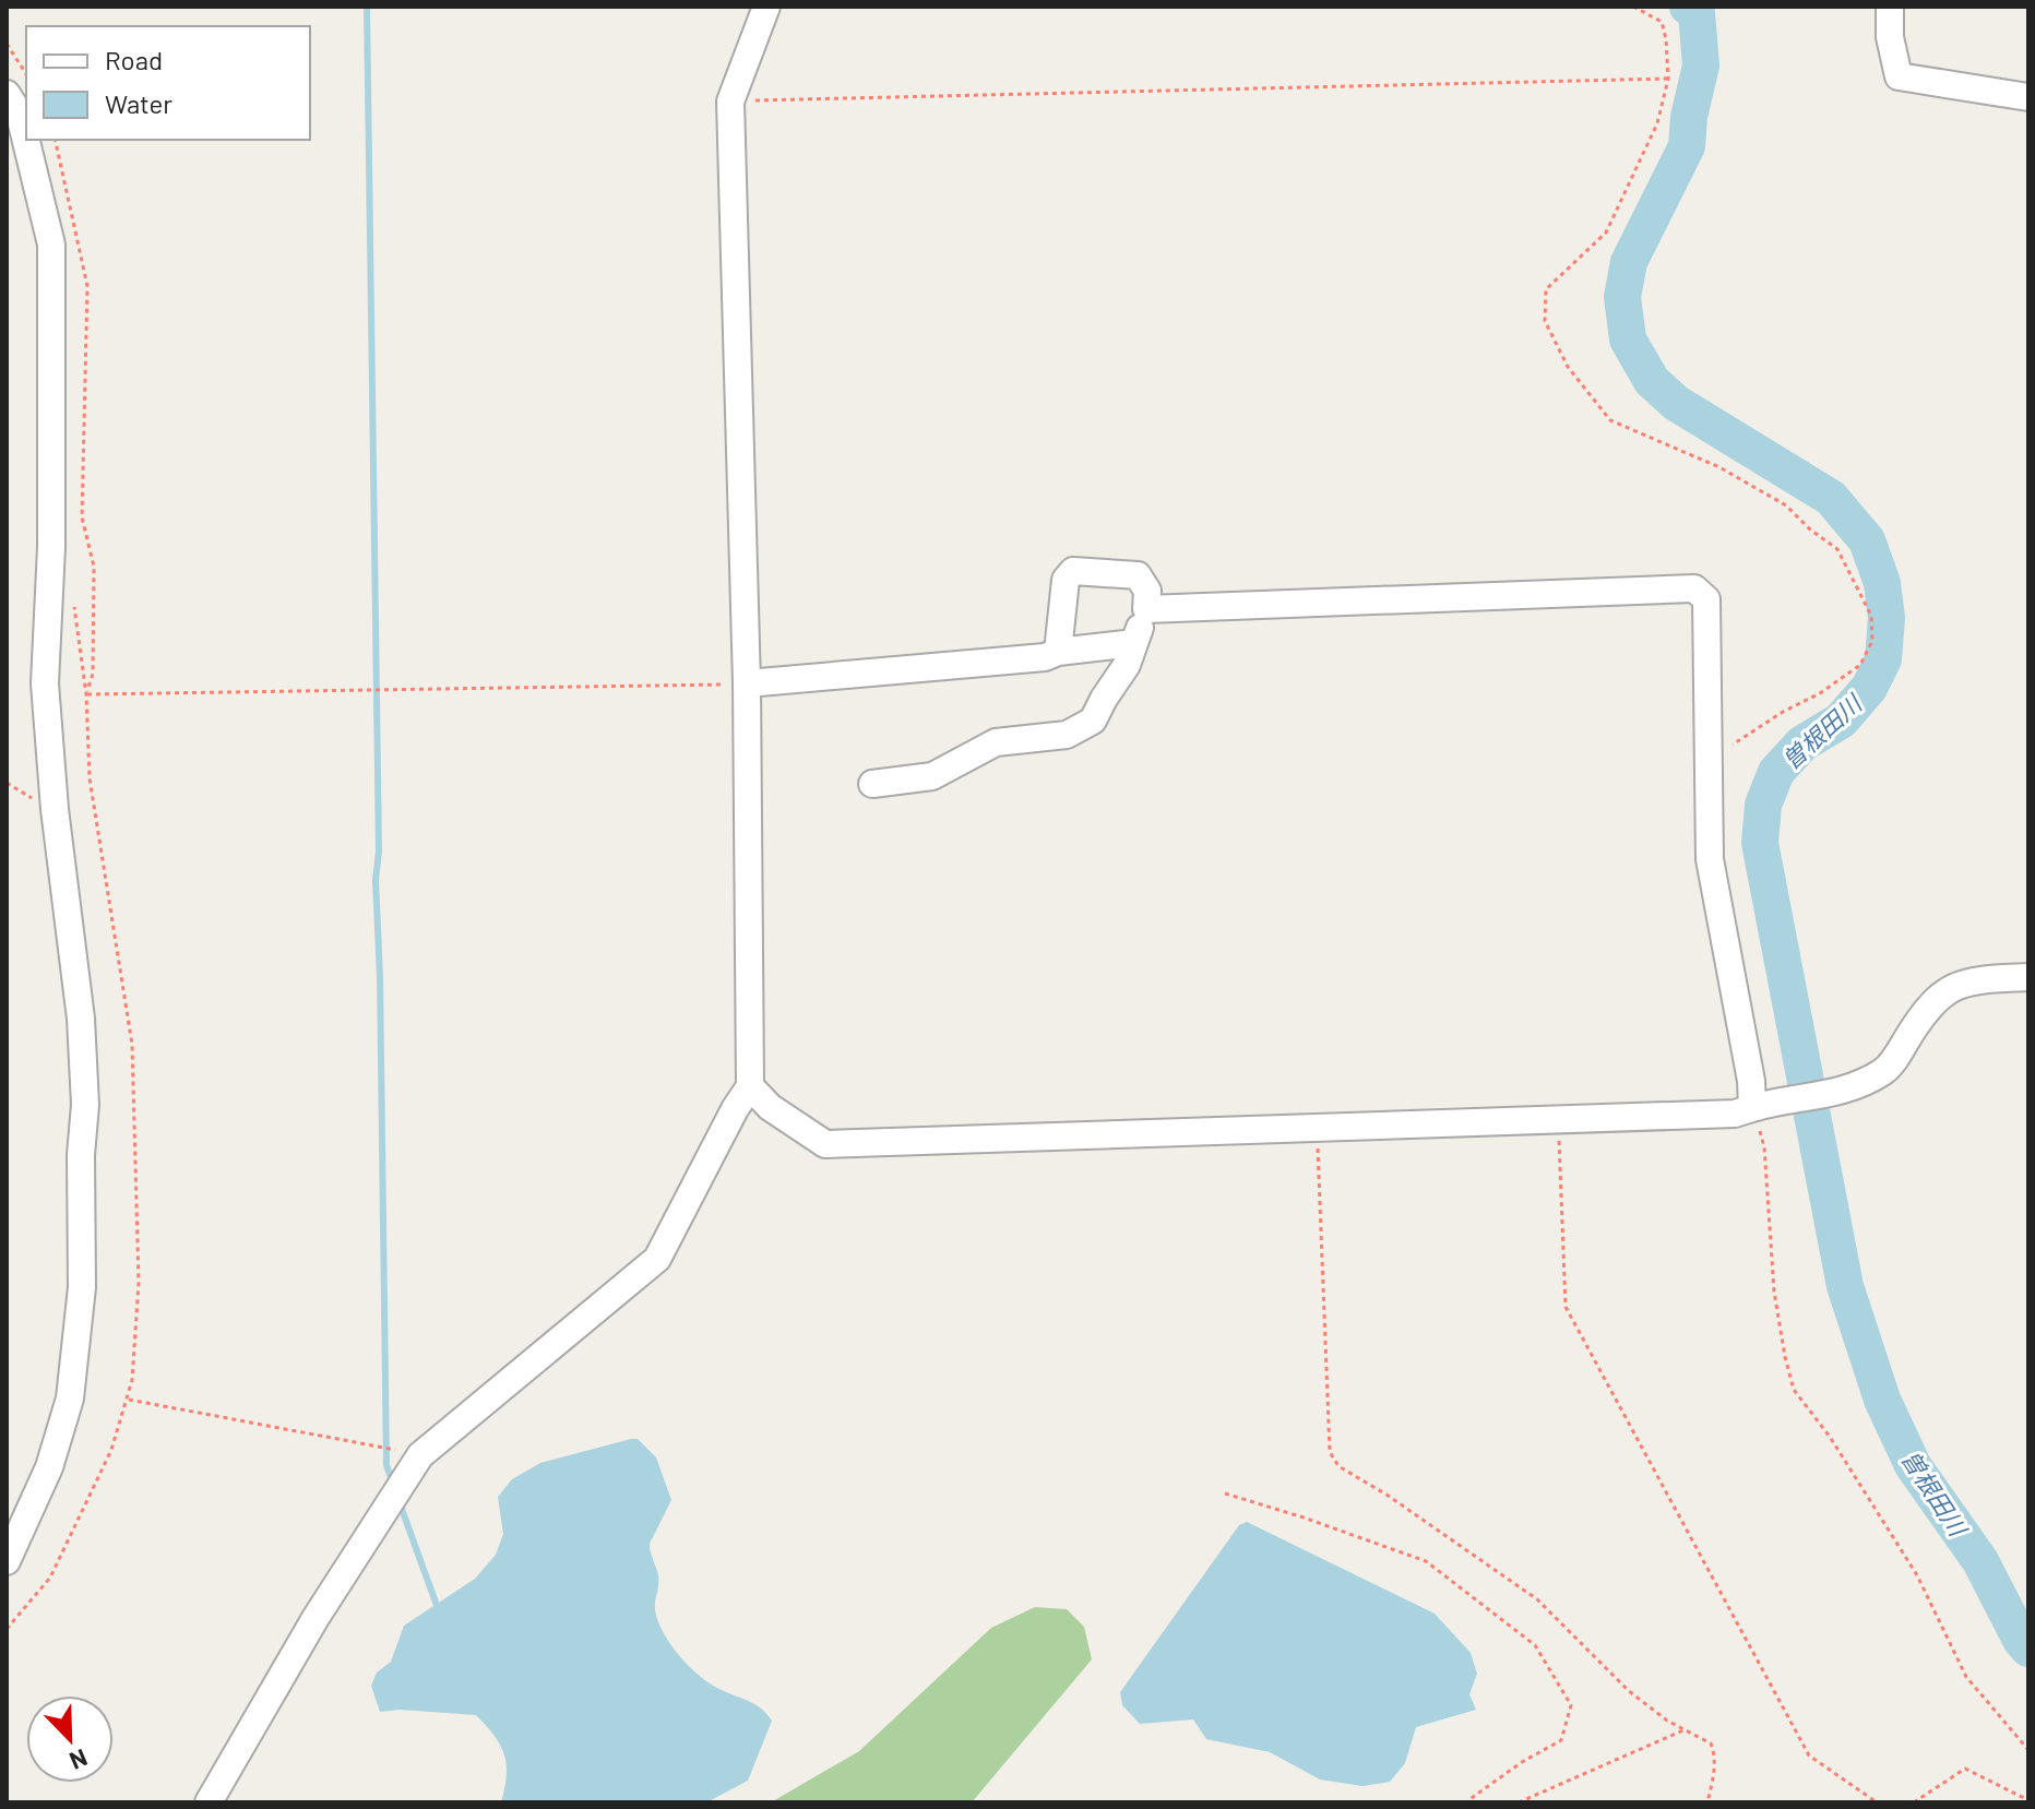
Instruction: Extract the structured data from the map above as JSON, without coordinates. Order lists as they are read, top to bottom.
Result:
{
  "water": ["曽根田川"],
  "legend": ["Road", "Water"],
  "north": "bottom right"
}
